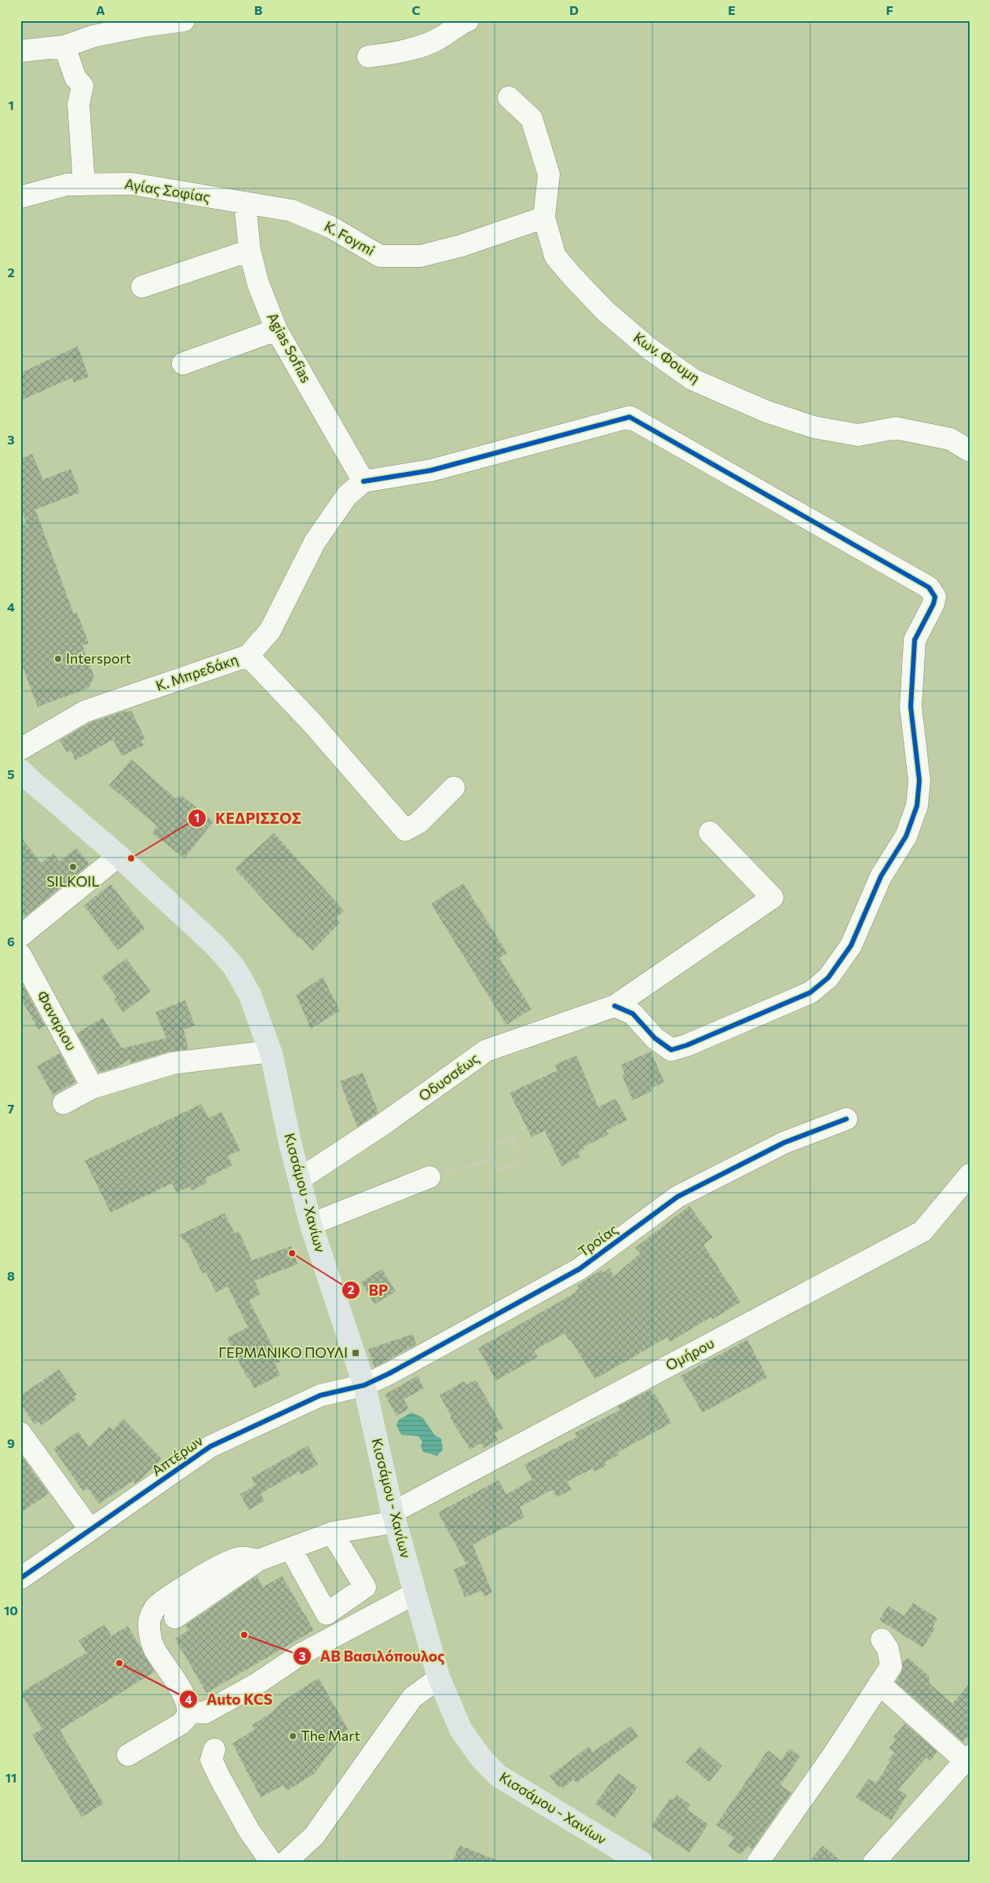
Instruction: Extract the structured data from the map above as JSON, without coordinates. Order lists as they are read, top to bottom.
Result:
{
  "streets": {
    "main road": ["Κισσάμου - Χανίων"],
    "street": [
      "Αγίας Σοφίας",
      "K. Foymi",
      "Agias Sofias",
      "Κων. Φουμη",
      "Κ. Μπρεδάκη",
      "Φαναριου",
      "Οδυσσέως",
      "Τροίας",
      "Ομήρου",
      "Απτέρων"
    ]
  },
  "crossings": [
    ["Αγίας Σοφίας", "K. Foymi"],
    ["Αγίας Σοφίας", "Agias Sofias"],
    ["K. Foymi", "Agias Sofias"],
    ["K. Foymi", "Κων. Φουμη"],
    ["Agias Sofias", "Κ. Μπρεδάκη"],
    ["Οδυσσέως", "Κισσάμου - Χανίων"],
    ["Κισσάμου - Χανίων", "Τροίας"],
    ["Κισσάμου - Χανίων", "Ομήρου"],
    ["Κισσάμου - Χανίων", "Απτέρων"],
    ["Τροίας", "Απτέρων"]
  ],
  "places": {
    "other": [
      "Intersport",
      "ΚΕΔΡΙΣΣΟΣ",
      "SILKOIL",
      "BP",
      "ΑΒ Βασιλόπουλος",
      "Auto KCS",
      "The Mart"
    ],
    "transit": ["ΓΕΡΜΑΝΙΚΟ ΠΟΥΛΙ"]
  },
  "grid": {
    "columns": [
      "A",
      "B",
      "C",
      "D",
      "E",
      "F"
    ],
    "rows": [
      "1",
      "2",
      "3",
      "4",
      "5",
      "6",
      "7",
      "8",
      "9",
      "10",
      "11"
    ]
  }
}
